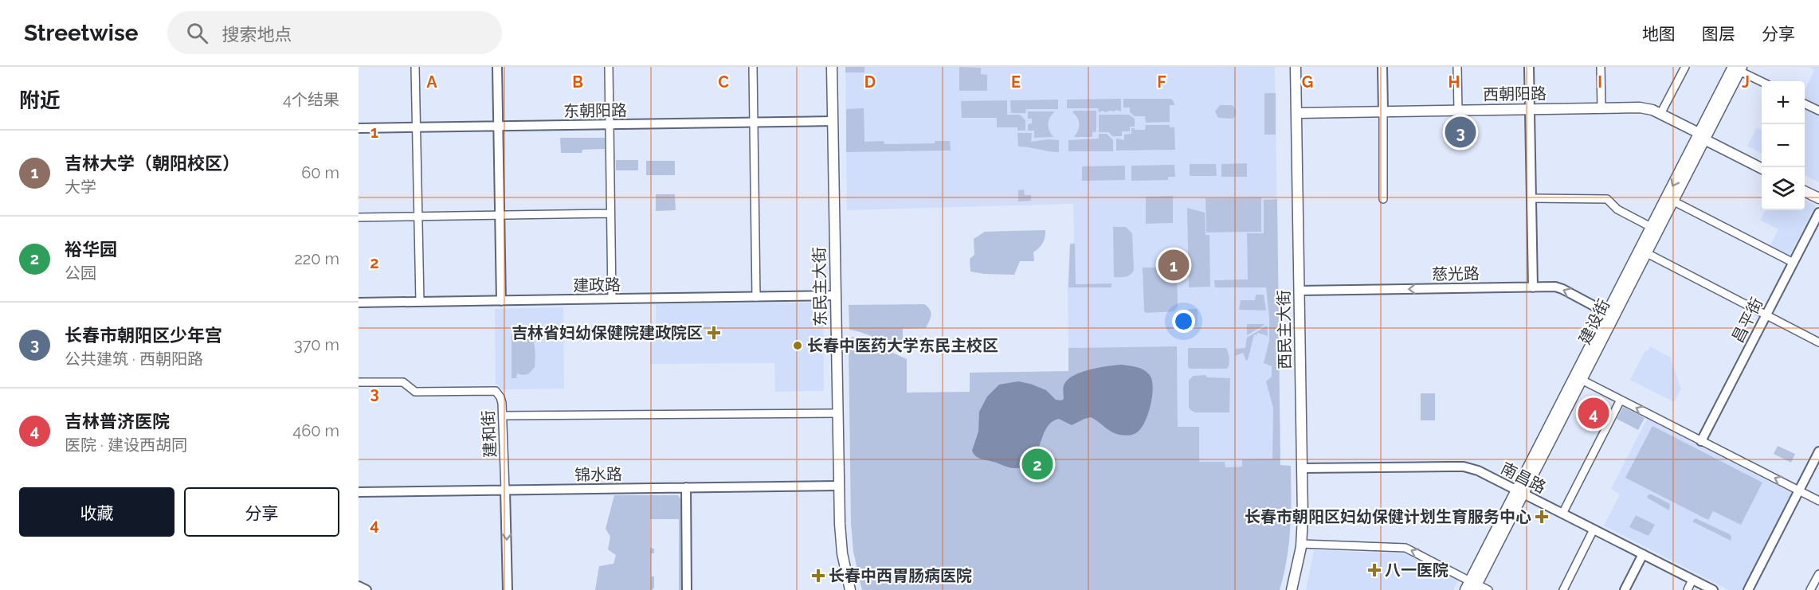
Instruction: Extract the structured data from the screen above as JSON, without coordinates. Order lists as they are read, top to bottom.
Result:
{
  "streets": {
    "main road": [
      "西朝阳路",
      "东民主大街",
      "建设街",
      "西民主大街"
    ],
    "street": [
      "东朝阳路",
      "慈光路",
      "建政路",
      "昌平街",
      "建和街",
      "锦水路",
      "南昌路"
    ]
  },
  "crossings": [
    ["西朝阳路", "建设街"],
    ["西朝阳路", "西民主大街"],
    ["东朝阳路", "东民主大街"],
    ["慈光路", "建设街"],
    ["慈光路", "西民主大街"],
    ["建政路", "东民主大街"],
    ["东民主大街", "锦水路"],
    ["建设街", "南昌路"],
    ["西民主大街", "南昌路"],
    ["建和街", "锦水路"]
  ],
  "one_way": ["慈光路"],
  "places": {
    "health": [
      "吉林省妇幼保健院建政院区",
      "长春市朝阳区妇幼保健计划生育服务中心",
      "八一医院",
      "长春中西胃肠病医院"
    ],
    "other": ["长春中医药大学东民主校区"]
  },
  "page": {
    "header": "Streetwise",
    "search": "搜索地点",
    "nav": ["地图", "图层", "分享"],
    "heading": ["附近", "4个结果"],
    "map_buttons": ["+", "−"],
    "pins": [
      "3",
      "1",
      "4",
      "2"
    ],
    "list": [
      {
        "mark": "1",
        "name": "吉林大学（朝阳校区）",
        "note": "大学",
        "value": "60 m"
      },
      {
        "mark": "2",
        "name": "裕华园",
        "note": "公园",
        "value": "220 m"
      },
      {
        "mark": "3",
        "name": "长春市朝阳区少年宫",
        "note": "公共建筑 · 西朝阳路",
        "value": "370 m"
      },
      {
        "mark": "4",
        "name": "吉林普济医院",
        "note": "医院 · 建设西胡同",
        "value": "460 m"
      }
    ],
    "buttons": ["收藏", "分享"]
  },
  "grid": {
    "columns": [
      "A",
      "B",
      "C",
      "D",
      "E",
      "F",
      "G",
      "H",
      "I",
      "J"
    ],
    "rows": [
      "1",
      "2",
      "3",
      "4"
    ]
  }
}
